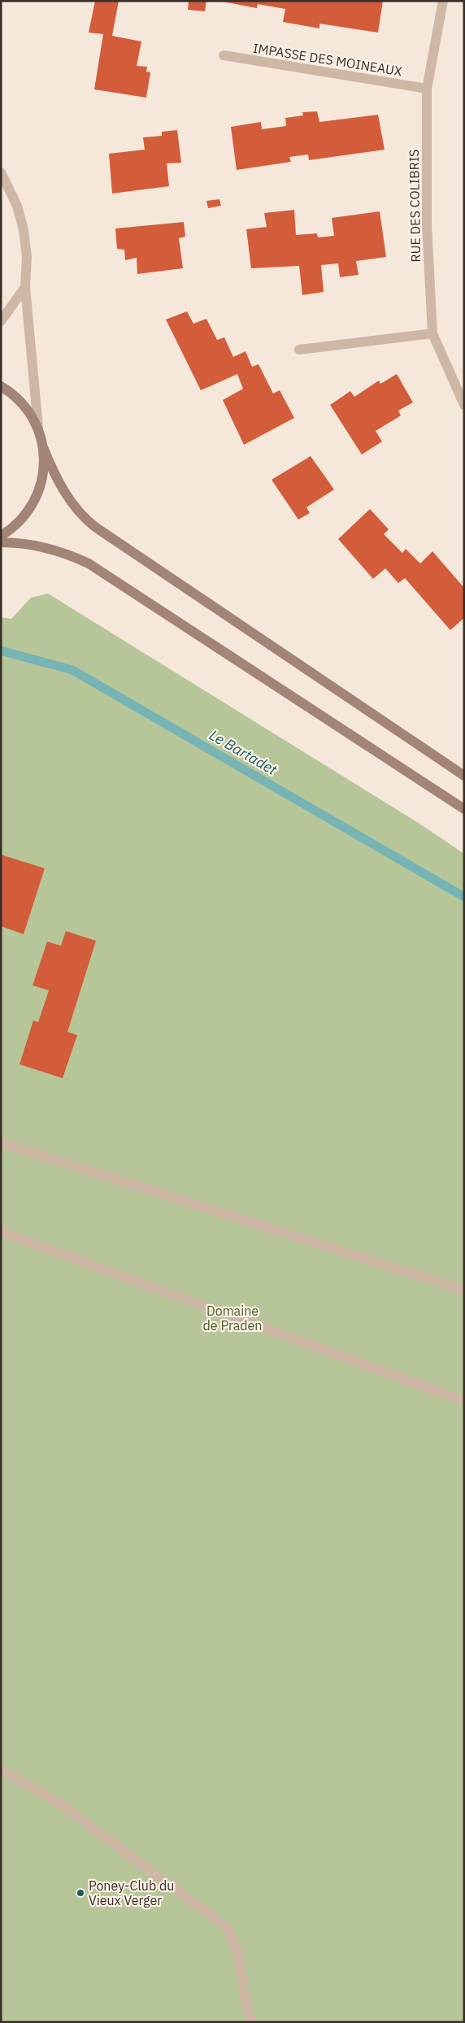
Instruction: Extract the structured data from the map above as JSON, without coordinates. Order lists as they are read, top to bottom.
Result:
{
  "streets": {
    "street": ["IMPASSE DES MOINEAUX", "RUE DES COLIBRIS"]
  },
  "crossings": [
    ["IMPASSE DES MOINEAUX", "RUE DES COLIBRIS"]
  ],
  "water": ["Le Bartadet"],
  "parks": ["Domaine de Praden"],
  "places": ["Poney-Club du Vieux Verger"]
}
